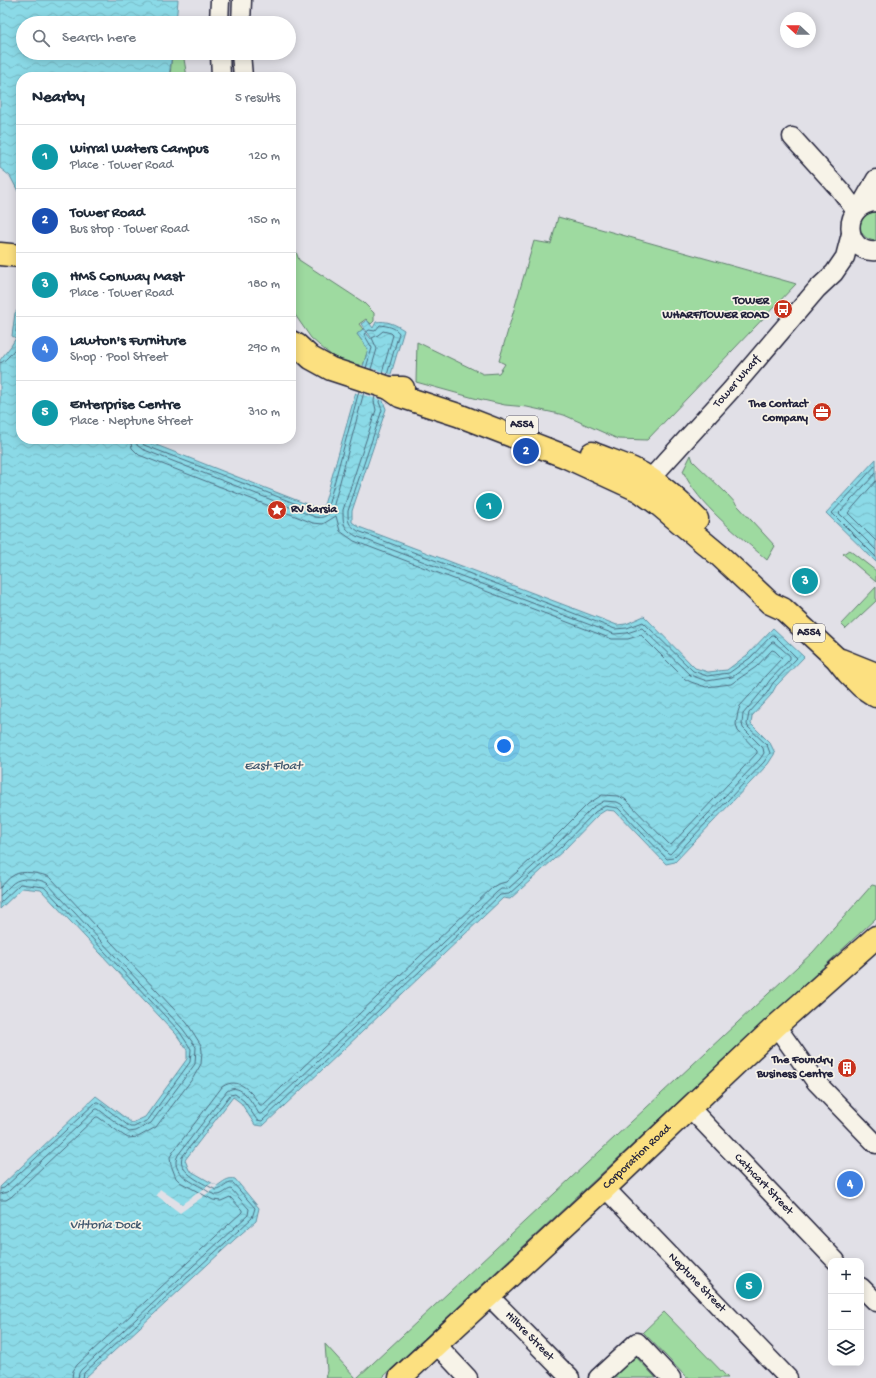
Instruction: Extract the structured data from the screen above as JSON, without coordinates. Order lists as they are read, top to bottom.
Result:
{
  "streets": {
    "main road": ["A554", "Corporation Road"],
    "street": [
      "Tower Wharf",
      "Cathcart Street",
      "Neptune Street",
      "Hilbre Street"
    ]
  },
  "crossings": [
    ["Tower Wharf", "A554"],
    ["Corporation Road", "Cathcart Street"],
    ["Corporation Road", "Neptune Street"],
    ["Corporation Road", "Hilbre Street"]
  ],
  "water": ["East Float", "Vittoria Dock"],
  "places": {
    "bus stop": ["TOWER WHARF/TOWER ROAD"],
    "office": ["The Contact Company"],
    "place": ["RV Sarsia"],
    "building": ["The Foundry Business Centre"]
  },
  "north": "left",
  "page": {
    "search": "Search here",
    "heading": ["Nearby", "5 results"],
    "list": [
      {
        "mark": "1",
        "name": "Wirral Waters Campus",
        "note": "Place · Tower Road",
        "value": "120 m"
      },
      {
        "mark": "2",
        "name": "Tower Road",
        "note": "Bus stop · Tower Road",
        "value": "150 m"
      },
      {
        "mark": "3",
        "name": "HMS Conway Mast",
        "note": "Place · Tower Road",
        "value": "180 m"
      },
      {
        "mark": "4",
        "name": "Lawton's Furniture",
        "note": "Shop · Pool Street",
        "value": "290 m"
      },
      {
        "mark": "5",
        "name": "Enterprise Centre",
        "note": "Place · Neptune Street",
        "value": "310 m"
      }
    ],
    "pins": [
      "2",
      "1",
      "3",
      "4",
      "5"
    ],
    "map_buttons": ["+", "−"]
  }
}
